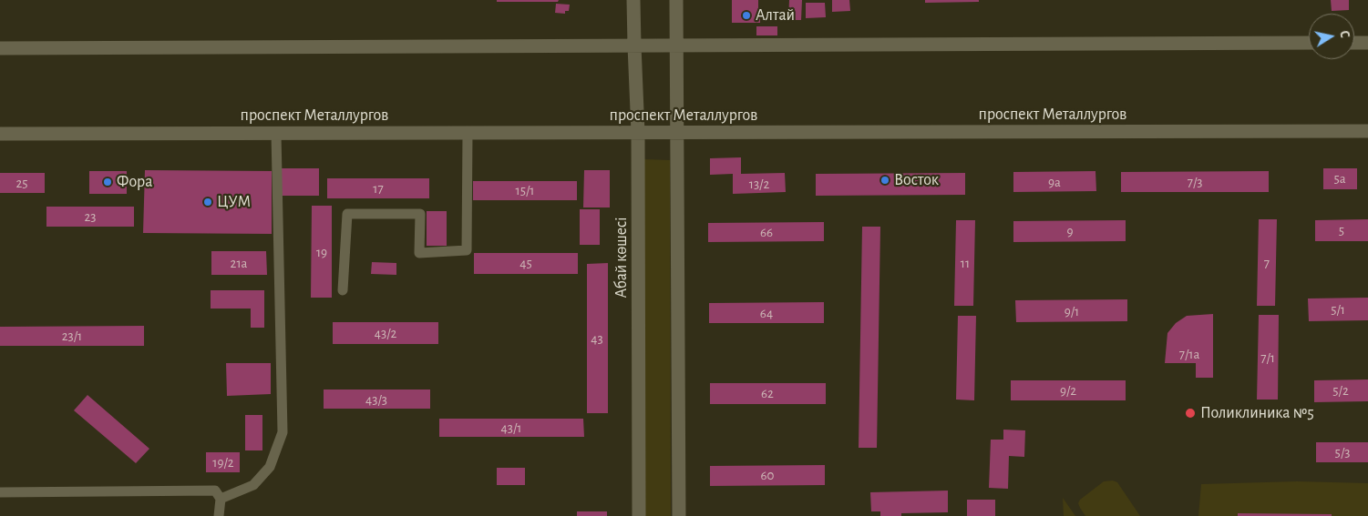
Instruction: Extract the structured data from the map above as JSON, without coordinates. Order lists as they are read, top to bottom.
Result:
{
  "streets": {
    "main road": ["проспект Металлургов", "Абай көшесі"]
  },
  "crossings": [
    ["проспект Металлургов", "Абай көшесі"]
  ],
  "places": [
    "Алтай",
    "Восток",
    "Фора",
    "ЦУМ",
    "Поликлиника №5"
  ],
  "house_numbers": [
    "5а",
    "9а",
    "7/3",
    "25",
    "13/2",
    "17",
    "15/1",
    "23",
    "5",
    "9",
    "66",
    "19",
    "21а",
    "45",
    "11",
    "7",
    "5/1",
    "9/1",
    "64",
    "43/2",
    "23/1",
    "43",
    "7/1a",
    "7/1",
    "9/2",
    "5/2",
    "62",
    "43/3",
    "43/1",
    "5/3",
    "19/2",
    "60"
  ],
  "north": "right"
}
